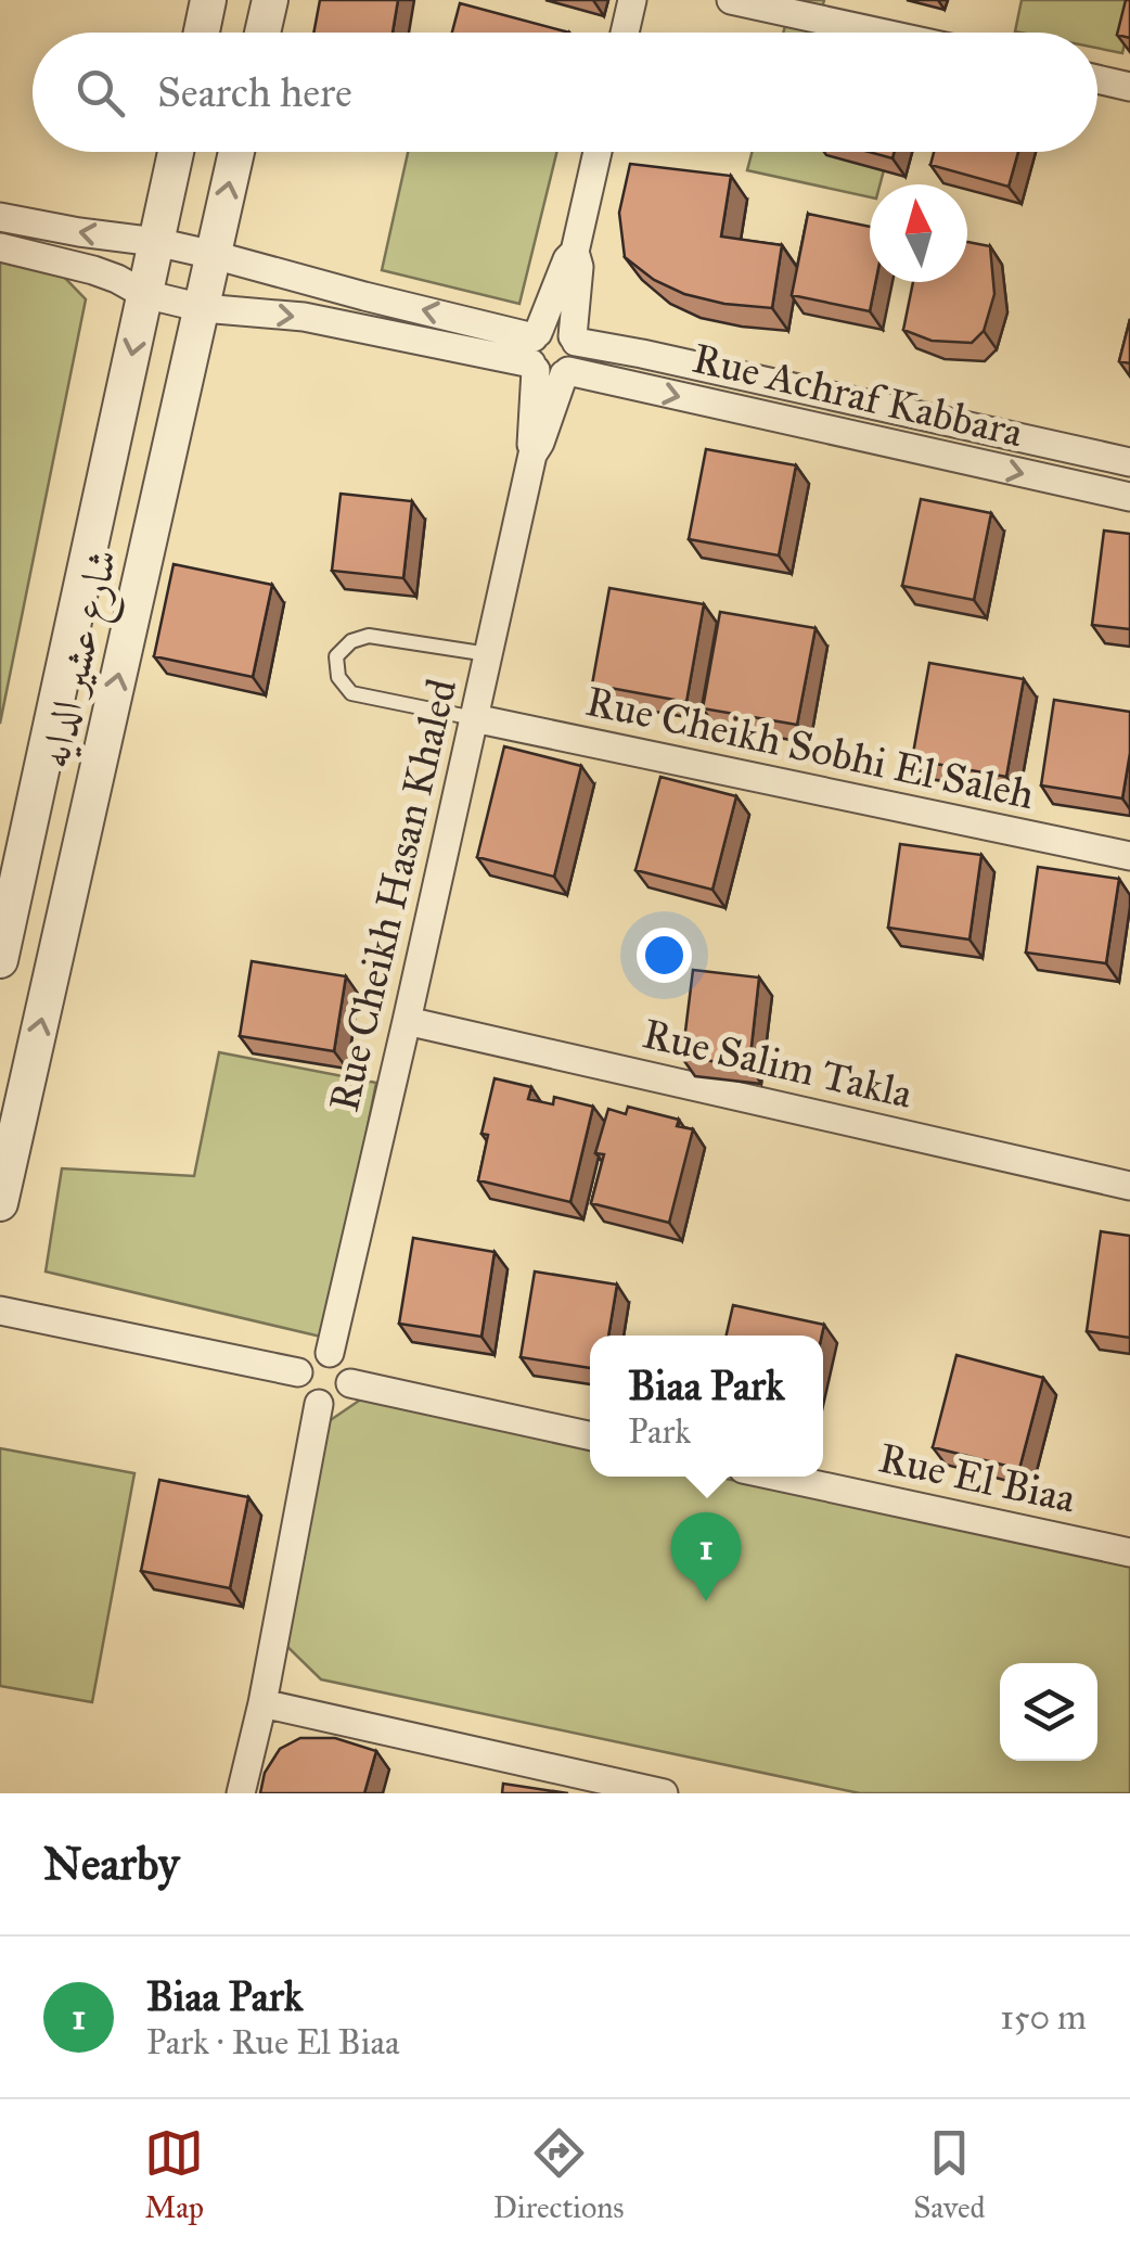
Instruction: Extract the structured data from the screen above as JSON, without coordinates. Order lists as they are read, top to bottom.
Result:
{
  "streets": {
    "street": [
      "Rue Achraf Kabbara",
      "شارع عشير الدايه",
      "Rue Cheikh Sobhi El Saleh",
      "Rue Cheikh Hasan Khaled",
      "Rue Salim Takla",
      "Rue El Biaa"
    ]
  },
  "crossings": [
    ["Rue Achraf Kabbara", "Rue Cheikh Hasan Khaled"],
    ["Rue Cheikh Sobhi El Saleh", "Rue Cheikh Hasan Khaled"],
    ["Rue Cheikh Hasan Khaled", "Rue Salim Takla"]
  ],
  "north": "top",
  "page": {
    "search": "Search here",
    "popup": ["Biaa Park", "Park"],
    "pins": "1",
    "heading": "Nearby",
    "list": [
      {
        "mark": "1",
        "name": "Biaa Park",
        "note": "Park · Rue El Biaa",
        "value": "150 m"
      }
    ],
    "nav": ["Map", "Directions", "Saved"]
  }
}
